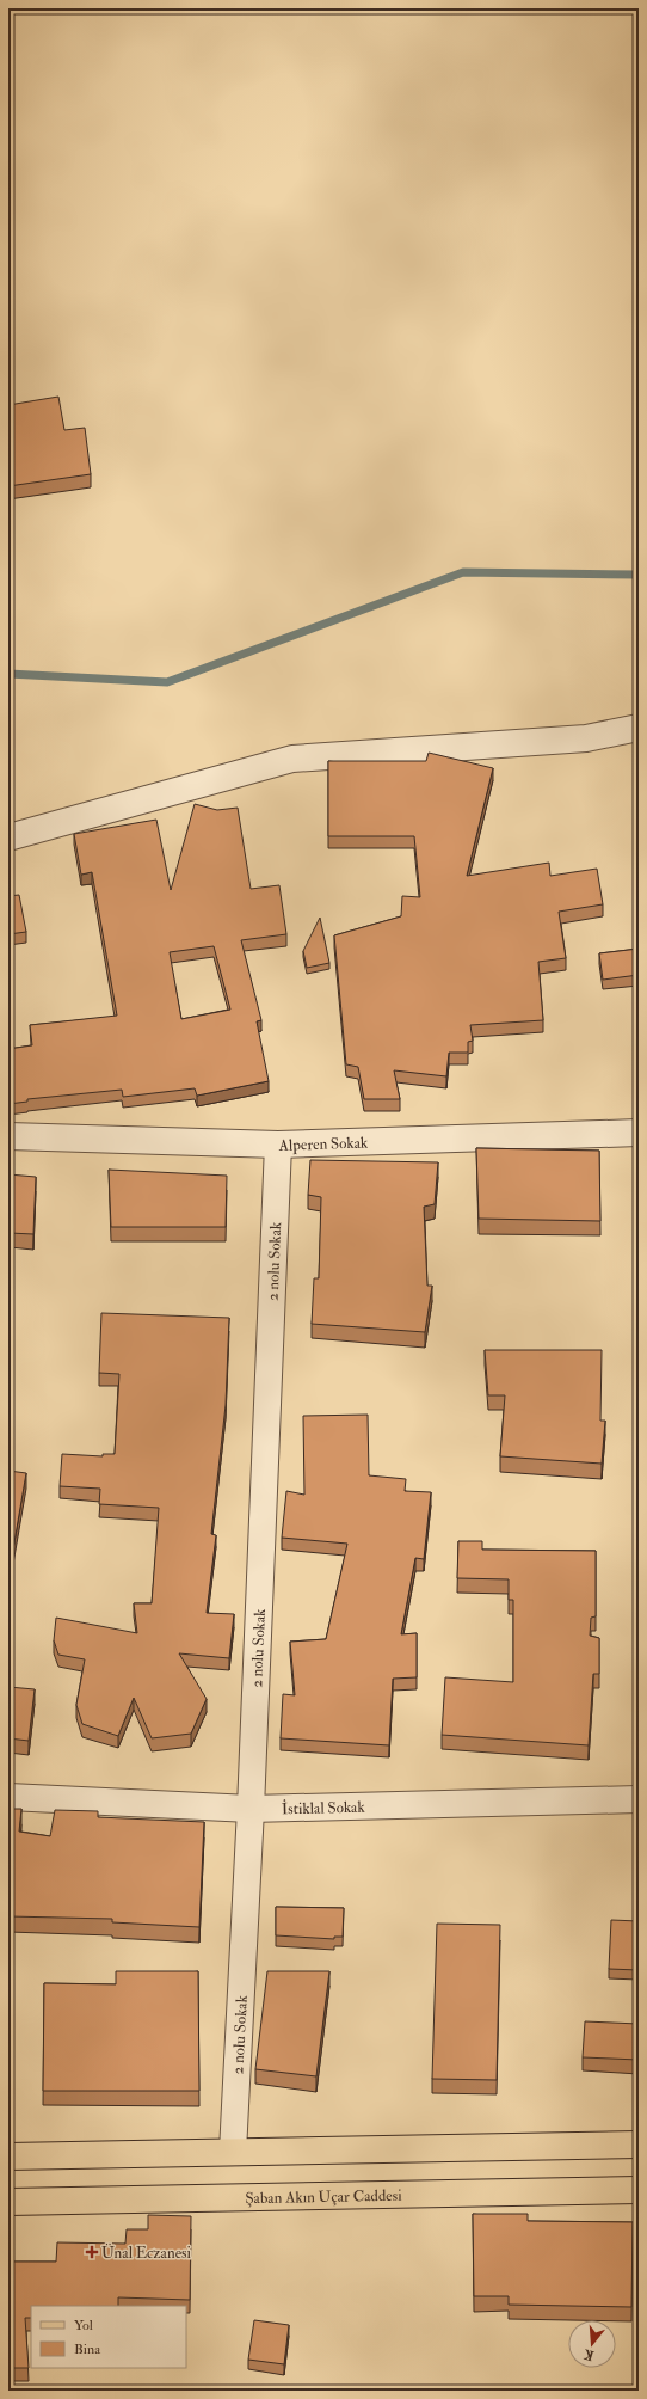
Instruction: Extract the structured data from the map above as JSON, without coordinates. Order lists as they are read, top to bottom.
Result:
{
  "streets": {
    "main road": ["Şaban Akın Uçar Caddesi"],
    "street": ["Alperen Sokak", "2 nolu Sokak", "İstiklal Sokak"]
  },
  "crossings": [
    ["Alperen Sokak", "2 nolu Sokak"],
    ["2 nolu Sokak", "İstiklal Sokak"]
  ],
  "places": {
    "health": ["Ünal Eczanesi"]
  },
  "legend": ["Yol", "Bina"],
  "north": "bottom"
}
